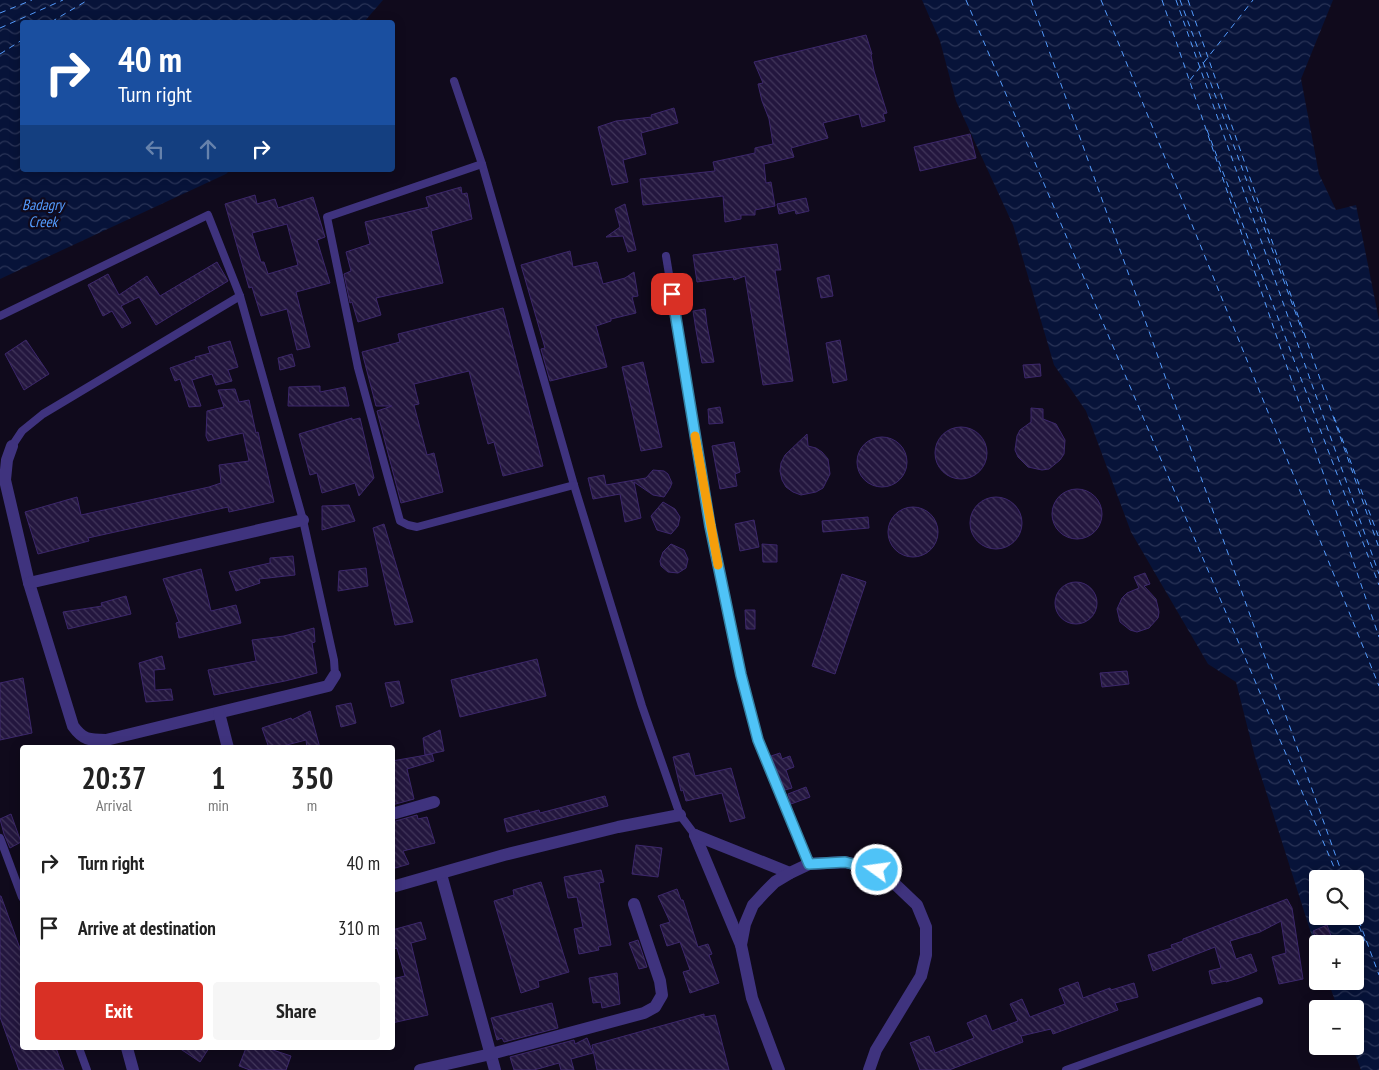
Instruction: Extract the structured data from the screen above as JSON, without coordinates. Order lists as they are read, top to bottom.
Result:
{
  "water": ["Badagry Creek"],
  "page": {
    "turn": ["40 m", "Turn right"],
    "eta": [
      "20:37",
      "Arrival",
      "1",
      "min",
      "350",
      "m"
    ],
    "list": [
      {
        "name": "Turn right",
        "value": "40 m"
      },
      {
        "name": "Arrive at destination",
        "value": "310 m"
      }
    ],
    "map_buttons": ["+", "−"],
    "buttons": ["Exit", "Share"]
  }
}
